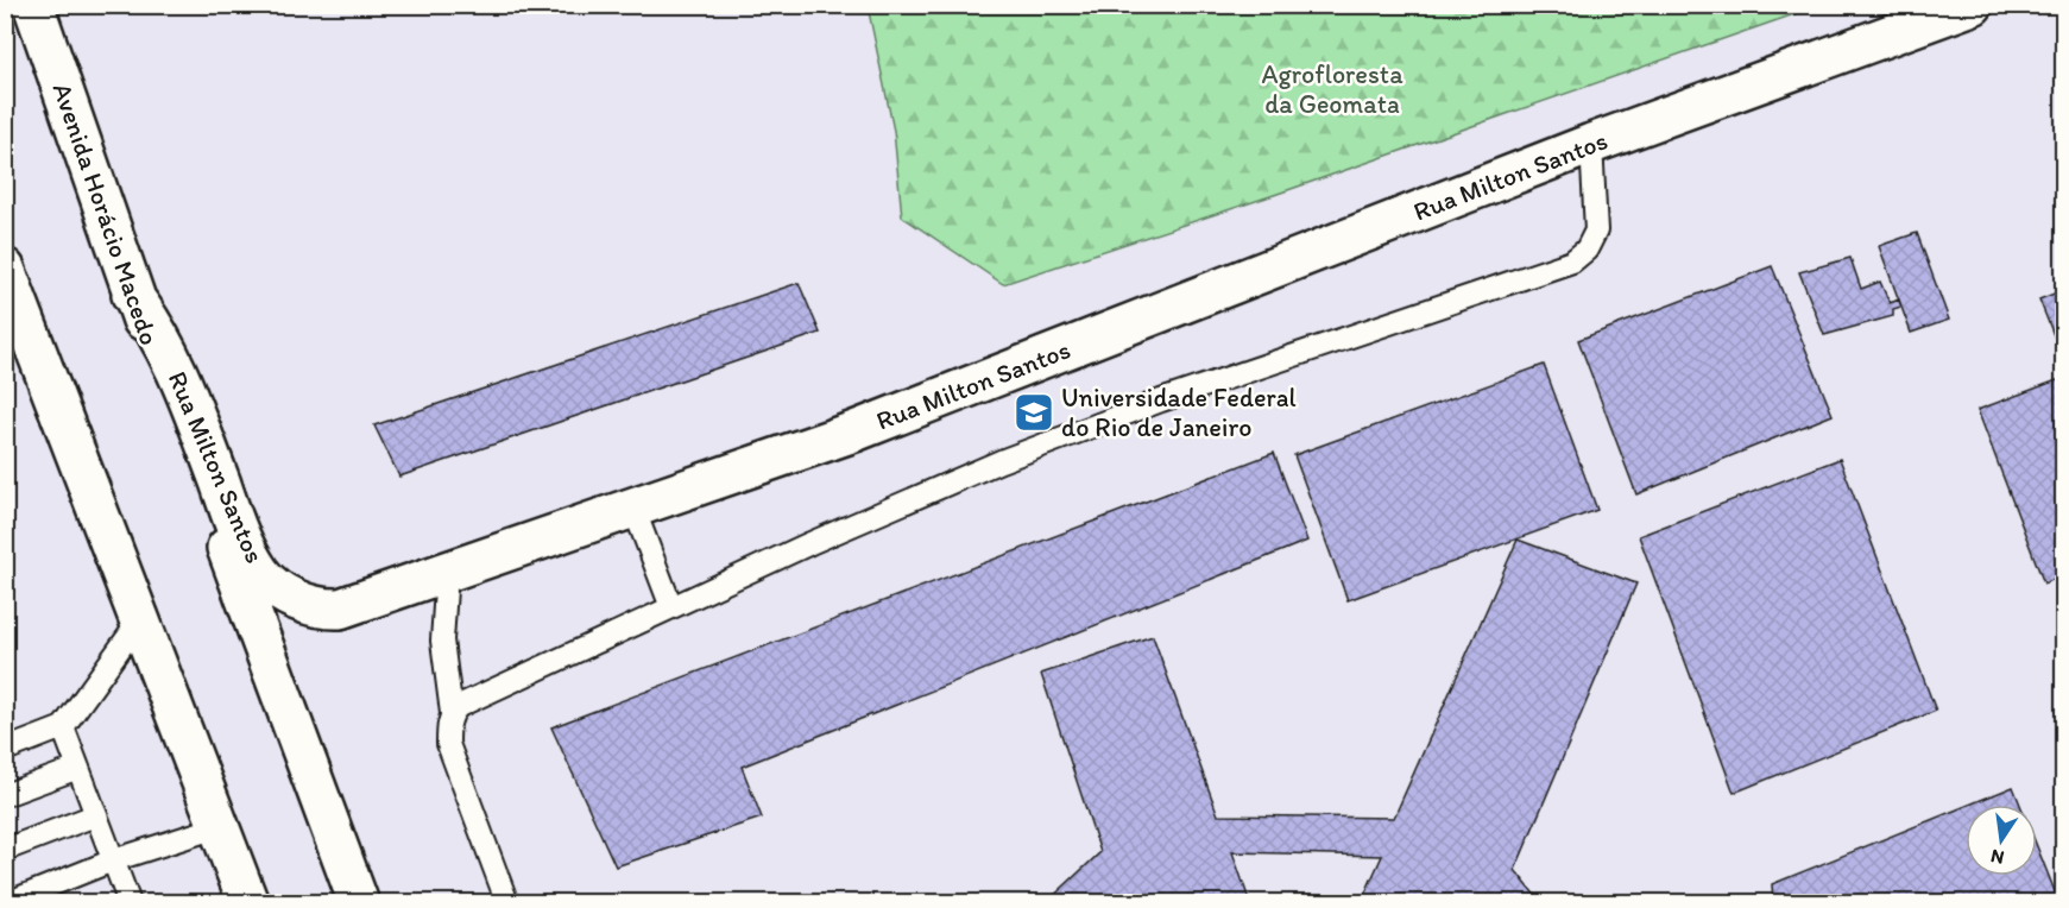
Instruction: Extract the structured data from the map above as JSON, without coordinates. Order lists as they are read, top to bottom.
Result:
{
  "streets": {
    "street": ["Rua Milton Santos", "Avenida Horácio Macedo"]
  },
  "crossings": [
    ["Rua Milton Santos", "Avenida Horácio Macedo"]
  ],
  "parks": ["Agrofloresta da Geomata"],
  "places": {
    "school or university": ["Universidade Federal do Rio de Janeiro"]
  },
  "north": "bottom"
}
